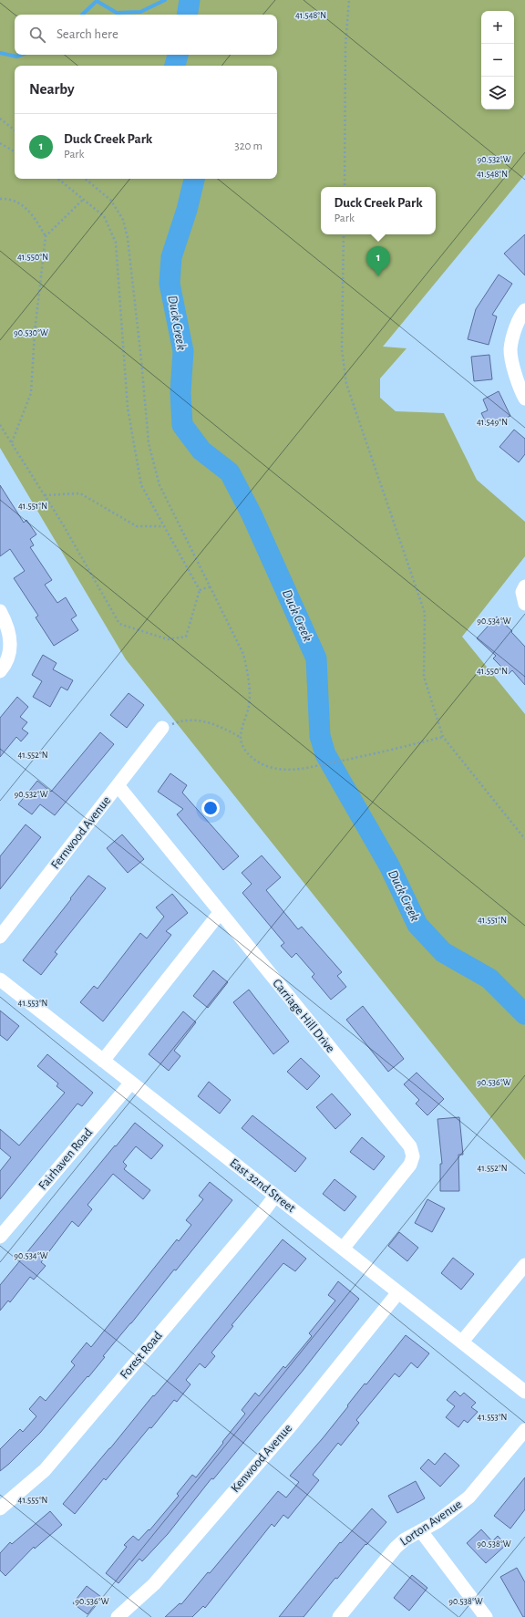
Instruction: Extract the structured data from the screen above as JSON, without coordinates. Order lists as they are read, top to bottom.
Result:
{
  "streets": {
    "street": [
      "Fernwood Avenue",
      "Carriage Hill Drive",
      "Fairhaven Road",
      "East 32nd Street",
      "Forest Road",
      "Kenwood Avenue",
      "Lorton Avenue"
    ]
  },
  "crossings": [
    ["Fernwood Avenue", "Carriage Hill Drive"],
    ["Carriage Hill Drive", "East 32nd Street"],
    ["Fairhaven Road", "East 32nd Street"],
    ["East 32nd Street", "Forest Road"],
    ["East 32nd Street", "Kenwood Avenue"]
  ],
  "water": ["Duck Creek"],
  "page": {
    "map_buttons": ["+", "−"],
    "search": "Search here",
    "heading": "Nearby",
    "list": [
      {
        "mark": "1",
        "name": "Duck Creek Park",
        "note": "Park",
        "value": "320 m"
      }
    ],
    "popup": ["Duck Creek Park", "Park"],
    "pins": "1"
  },
  "coordinates": [
    "41.548°N",
    "90.532°W",
    "41.550°N",
    "90.530°W",
    "41.549°N",
    "41.551°N",
    "90.534°W",
    "41.552°N",
    "41.553°N",
    "90.536°W",
    "41.555°N",
    "90.538°W"
  ]
}
